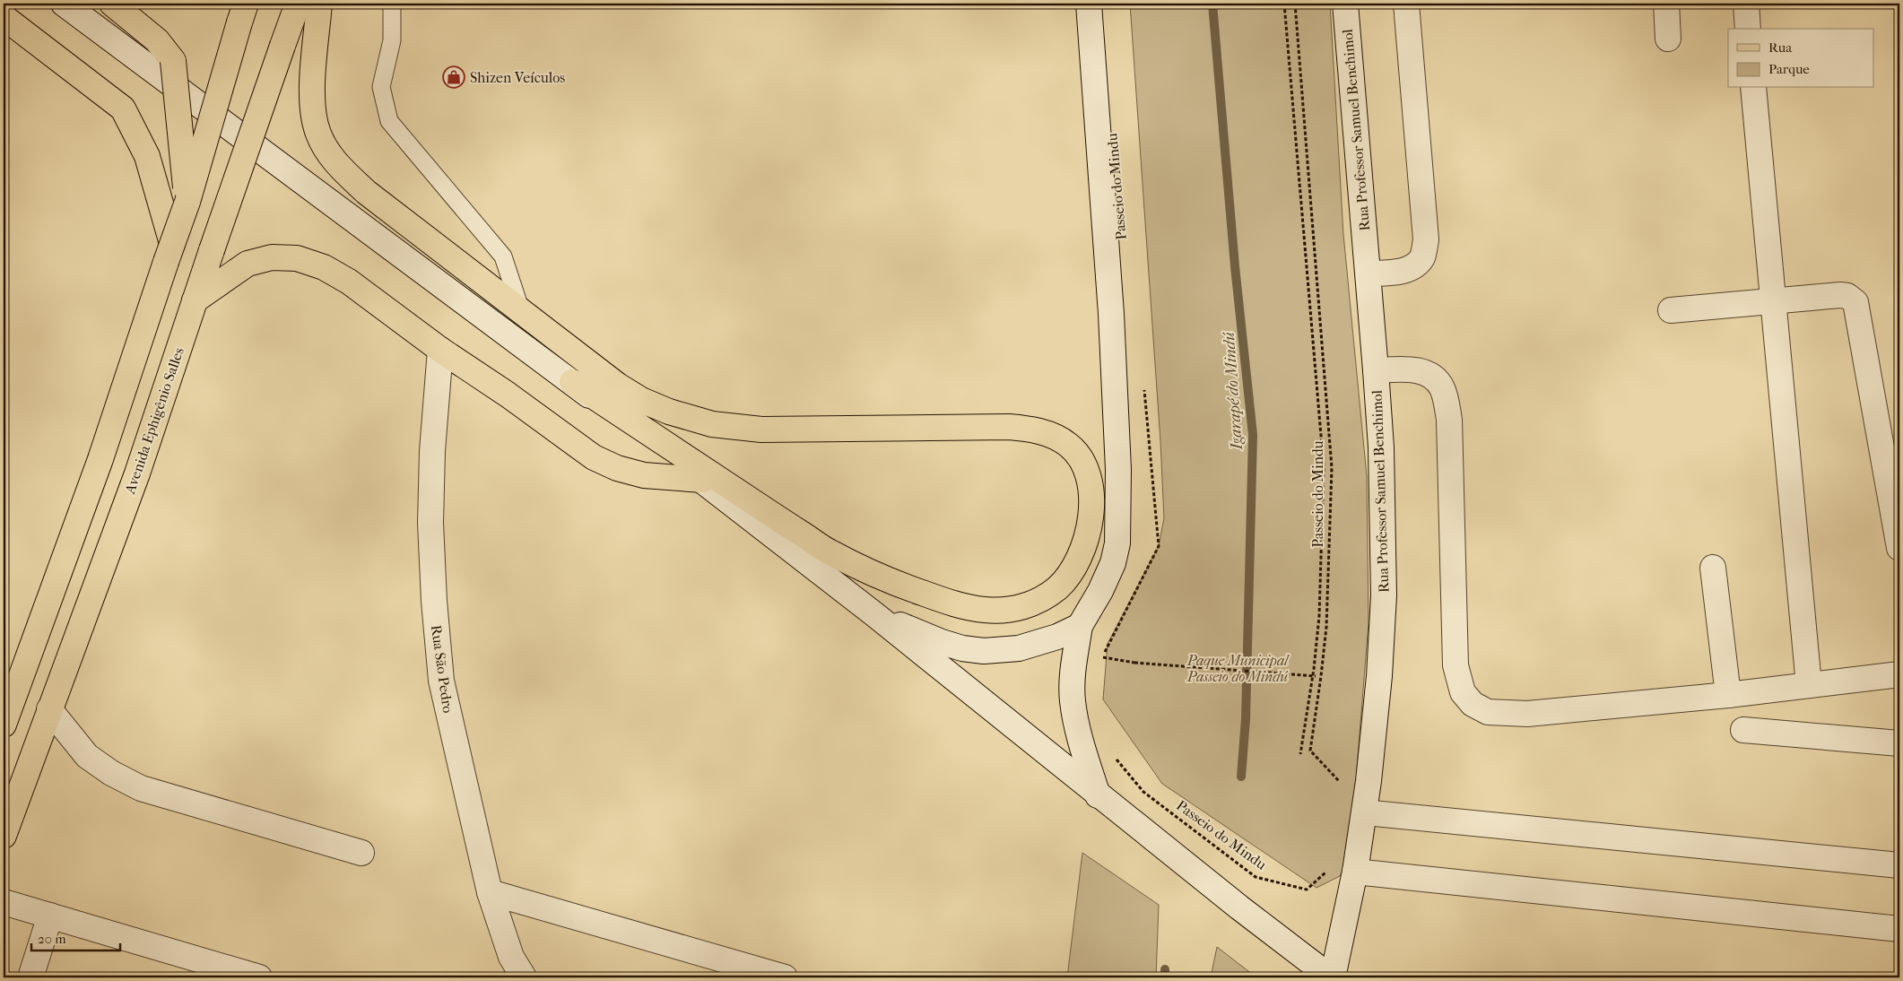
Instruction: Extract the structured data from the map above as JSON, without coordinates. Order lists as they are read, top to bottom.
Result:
{
  "streets": {
    "main road": ["Avenida Ephigênio Salles"],
    "street": ["Rua Professor Samuel Benchimol", "Rua São Pedro"],
    "path": ["Passeio do Mindu"]
  },
  "water": ["Igarapé do Mindú"],
  "parks": ["Paque Municipal Passeio do Mindú"],
  "places": {
    "shop": ["Shizen Veículos"]
  },
  "legend": ["Rua", "Parque"],
  "scale_bar": "20 m"
}
